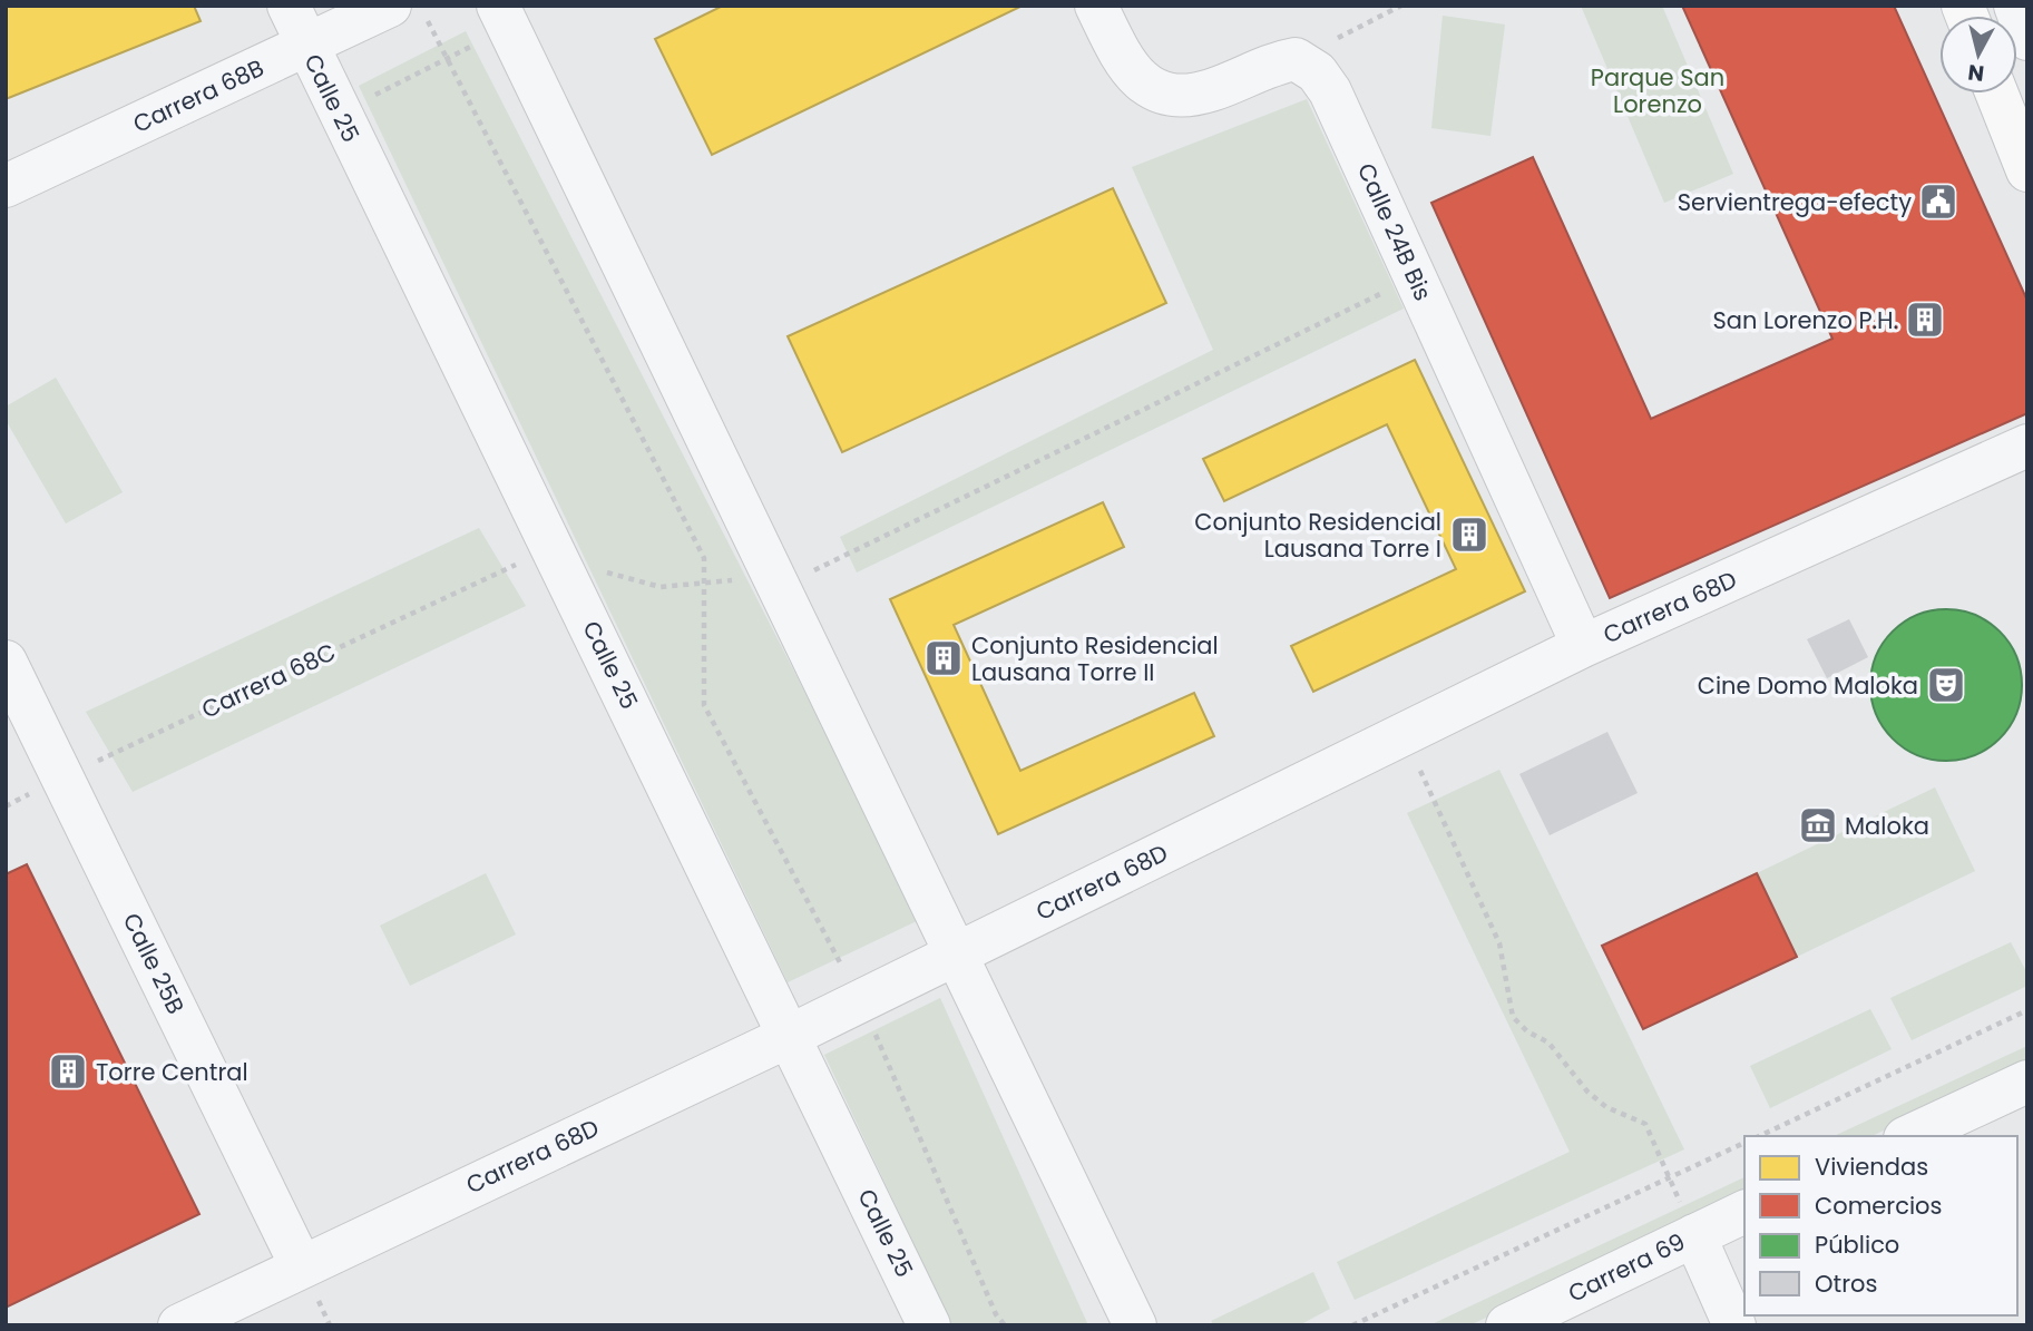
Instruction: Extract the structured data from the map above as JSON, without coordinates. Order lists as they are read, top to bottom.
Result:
{
  "streets": {
    "street": [
      "Carrera 68B",
      "Calle 25",
      "Calle 24B Bis",
      "Carrera 68D",
      "Calle 25B",
      "Carrera 69"
    ],
    "path": ["Carrera 68C"]
  },
  "crossings": [
    ["Carrera 68B", "Calle 25"],
    ["Calle 25", "Carrera 68D"],
    ["Calle 25", "Carrera 68C"],
    ["Calle 24B Bis", "Carrera 68D"],
    ["Carrera 68D", "Calle 25B"],
    ["Carrera 68C", "Calle 25B"]
  ],
  "parks": ["Parque San Lorenzo"],
  "places": {
    "public building": ["Servientrega-efecty"],
    "building": [
      "San Lorenzo P.H.",
      "Conjunto Residencial Lausana Torre I",
      "Conjunto Residencial Lausana Torre II",
      "Torre Central"
    ],
    "theatre": ["Cine Domo Maloka"],
    "museum": ["Maloka"]
  },
  "legend": [
    "Viviendas",
    "Comercios",
    "Público",
    "Otros"
  ],
  "north": "bottom"
}
